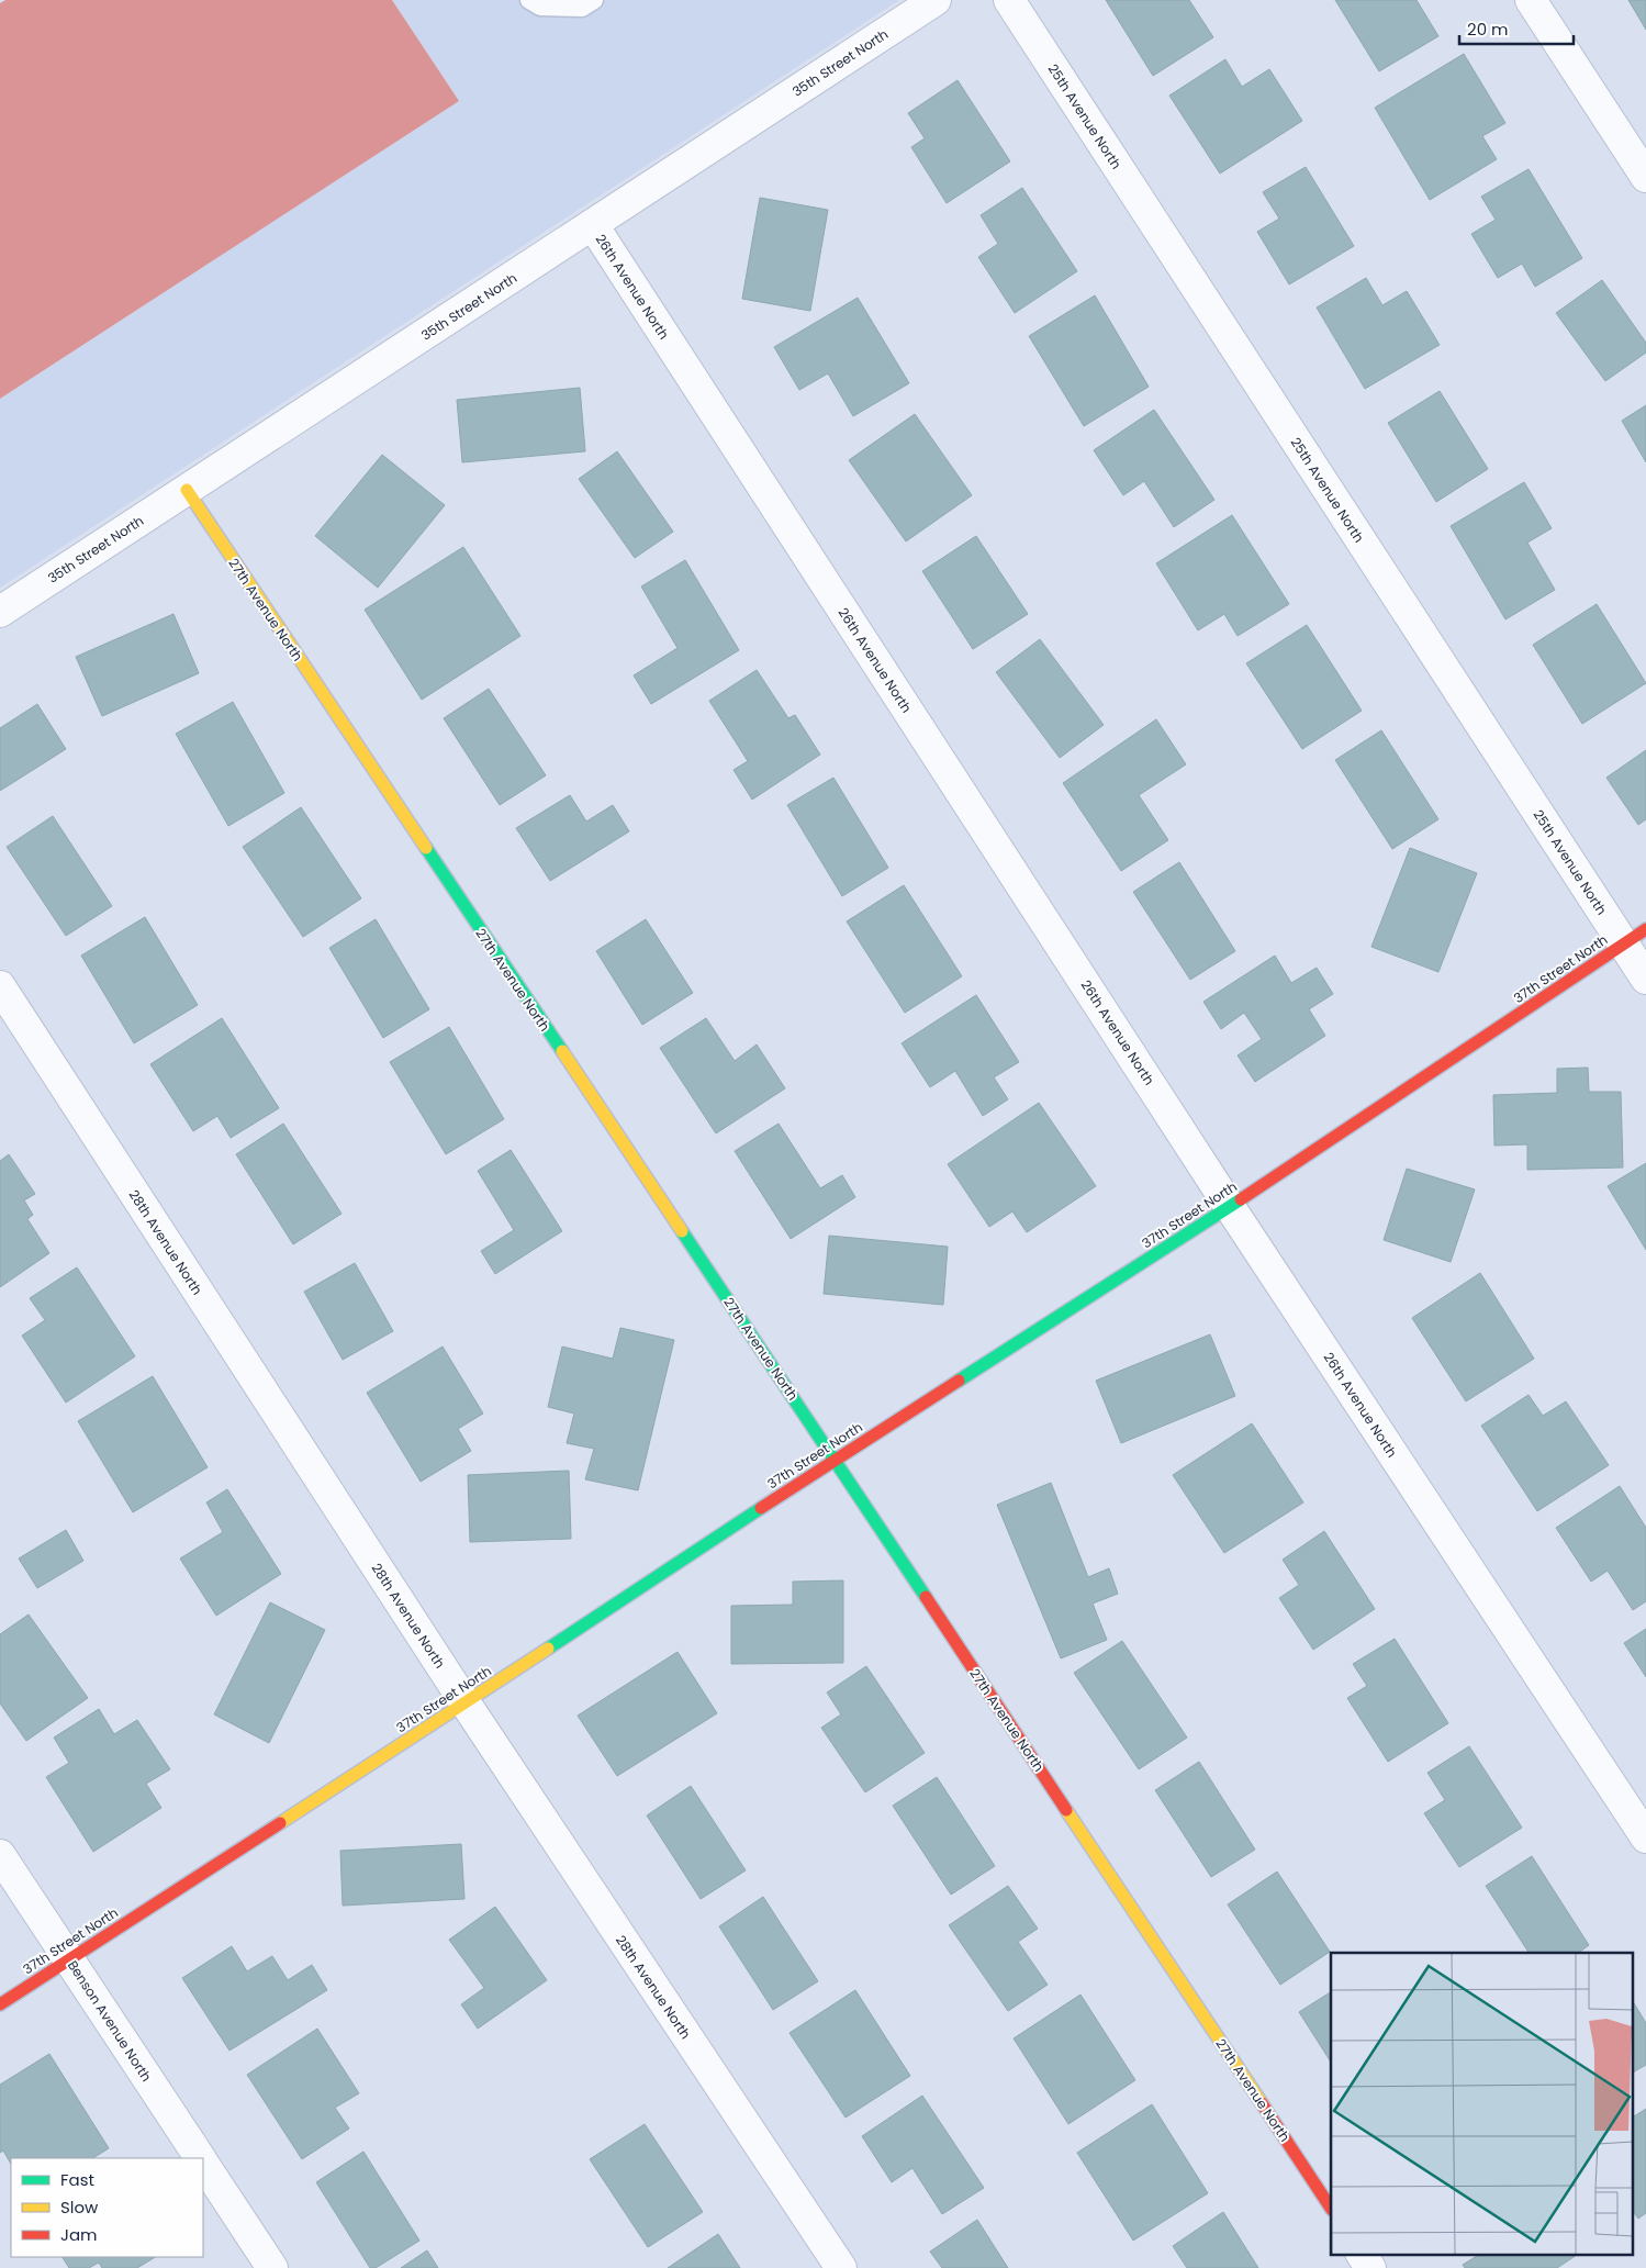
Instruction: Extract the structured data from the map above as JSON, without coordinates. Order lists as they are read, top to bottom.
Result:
{
  "streets": {
    "street": [
      "35th Street North",
      "25th Avenue North",
      "26th Avenue North",
      "27th Avenue North",
      "37th Street North",
      "28th Avenue North",
      "Benson Avenue North"
    ]
  },
  "crossings": [
    ["35th Street North", "26th Avenue North"],
    ["35th Street North", "27th Avenue North"],
    ["25th Avenue North", "37th Street North"],
    ["26th Avenue North", "37th Street North"],
    ["27th Avenue North", "37th Street North"],
    ["37th Street North", "28th Avenue North"],
    ["37th Street North", "Benson Avenue North"]
  ],
  "legend": ["Fast", "Slow", "Jam"],
  "scale_bar": "20 m"
}
